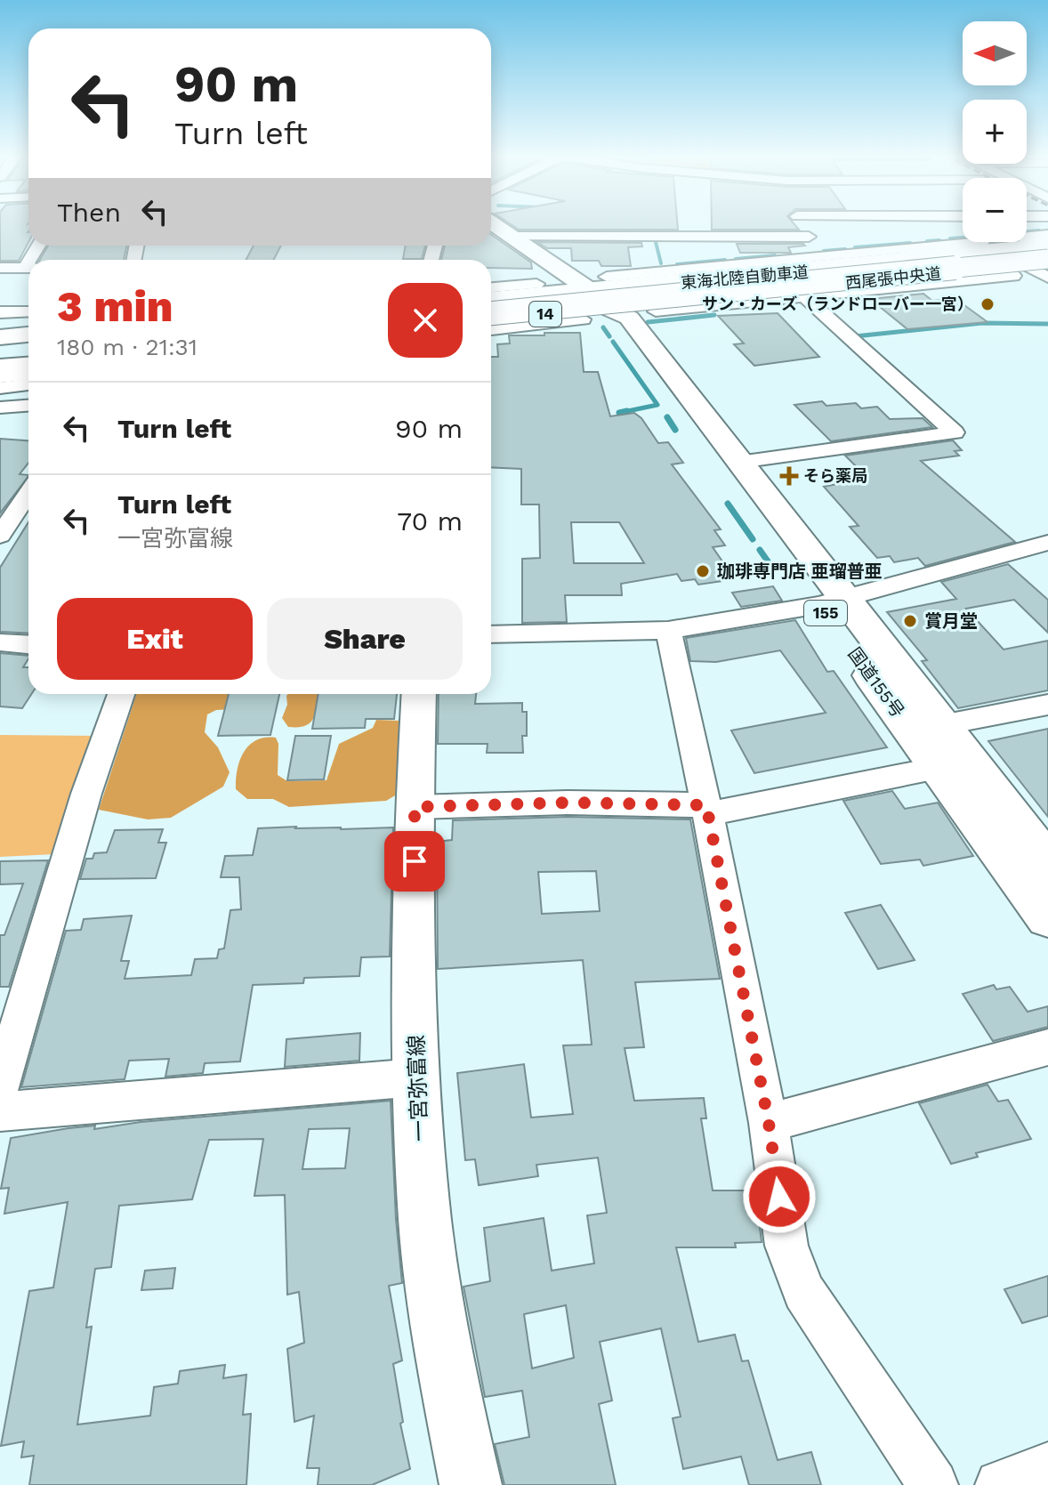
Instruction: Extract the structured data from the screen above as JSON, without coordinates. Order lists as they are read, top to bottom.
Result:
{
  "streets": {
    "highway": ["東海北陸自動車道", "155", "国道155号"],
    "main road": ["西尾張中央道", "14", "一宮弥富線"]
  },
  "crossings": [
    ["東海北陸自動車道", "西尾張中央道"],
    ["東海北陸自動車道", "国道155号"],
    ["西尾張中央道", "国道155号"]
  ],
  "places": {
    "other": ["サン・カーズ（ランドローバー一宮）", "珈琲専門店 亜瑠普亜", "賞月堂"],
    "health": ["そら薬局"]
  },
  "north": "left",
  "page": {
    "map_buttons": ["+", "−"],
    "turn": ["90 m", "Turn left"],
    "then": "Then",
    "heading": ["3 min", "180 m · 21:31"],
    "list": [
      {
        "name": "Turn left",
        "value": "90 m"
      },
      {
        "name": "Turn left",
        "note": "一宮弥富線",
        "value": "70 m"
      }
    ],
    "buttons": ["Exit", "Share"]
  }
}
